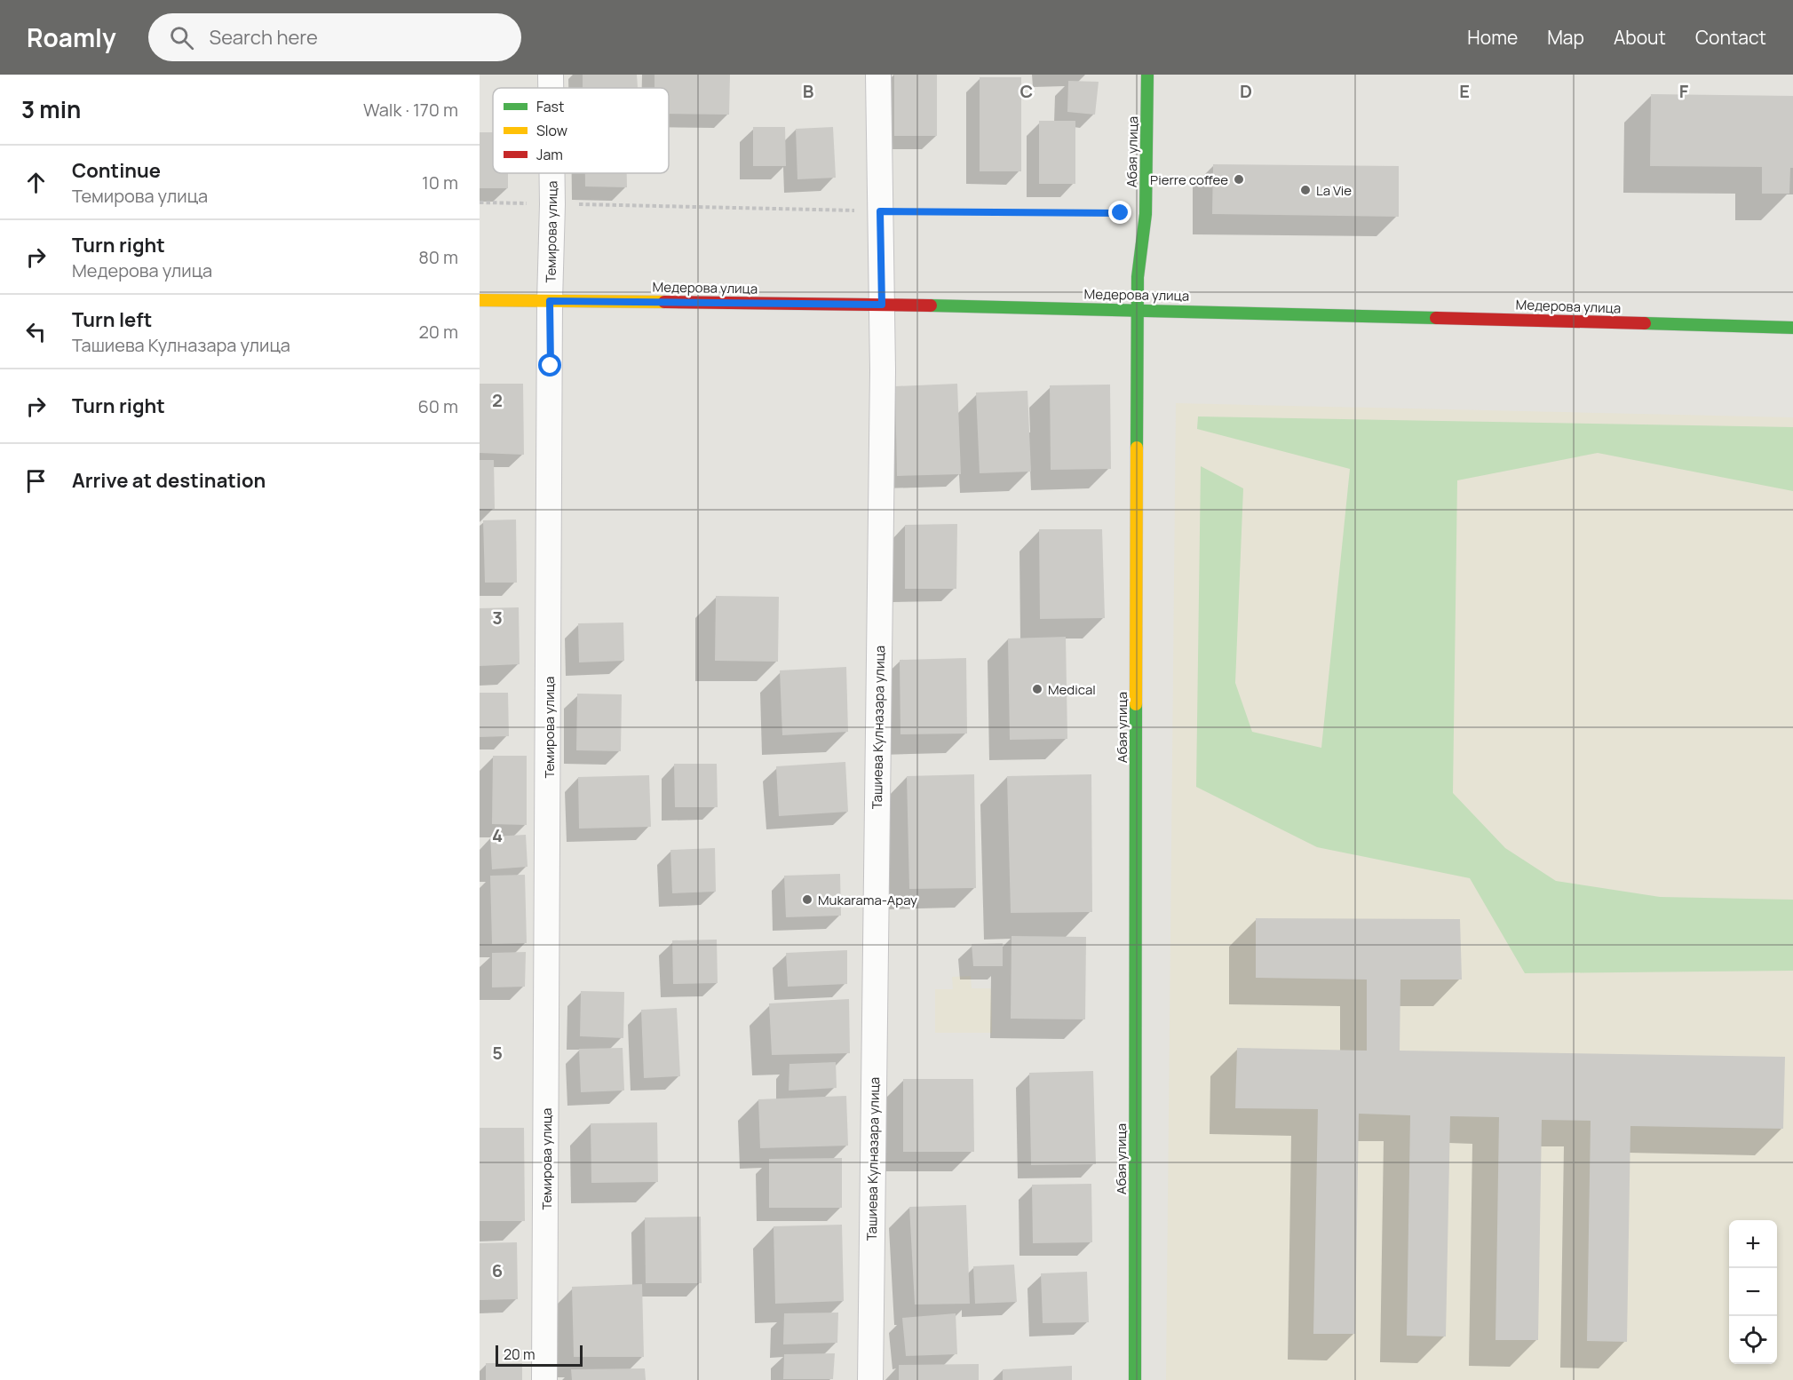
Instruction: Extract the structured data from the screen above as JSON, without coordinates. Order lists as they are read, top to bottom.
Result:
{
  "streets": {
    "main road": ["Абая улица", "Медерова улица"],
    "street": ["Темирова улица", "Ташиева Кулназара улица"]
  },
  "crossings": [
    ["Абая улица", "Медерова улица"],
    ["Темирова улица", "Медерова улица"],
    ["Медерова улица", "Ташиева Кулназара улица"]
  ],
  "places": [
    "Рierre coffee",
    "La Vie",
    "Medical",
    "Mukarama-Apay"
  ],
  "legend": ["Fast", "Slow", "Jam"],
  "scale_bar": "20 m",
  "page": {
    "header": "Roamly",
    "search": "Search here",
    "nav": [
      "Home",
      "Map",
      "About",
      "Contact"
    ],
    "heading": ["3 min", "Walk · 170 m"],
    "list": [
      ["Continue", "Темирова улица", "10 m"],
      ["Turn right", "Медерова улица", "80 m"],
      ["Turn left", "Ташиева Кулназара улица", "20 m"],
      ["Turn right", "60 m"],
      "Arrive at destination"
    ],
    "map_buttons": ["+", "−"],
    "scale": "20 m"
  },
  "grid": {
    "columns": [
      "B",
      "C",
      "D",
      "E",
      "F"
    ],
    "rows": [
      "2",
      "3",
      "4",
      "5",
      "6"
    ]
  }
}
